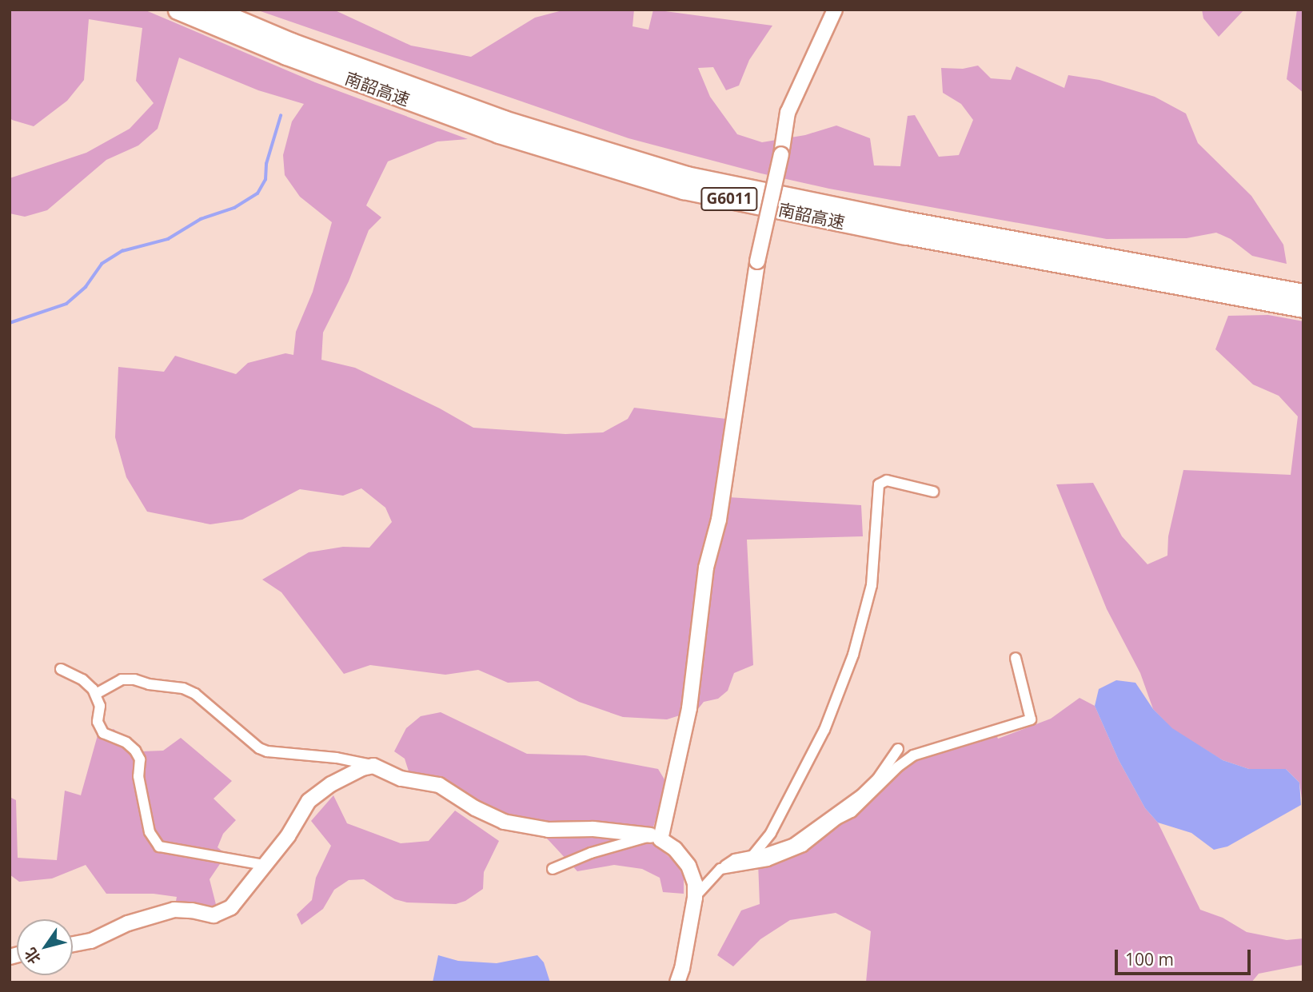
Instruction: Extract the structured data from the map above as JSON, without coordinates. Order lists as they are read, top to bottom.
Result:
{
  "streets": {
    "highway": ["南韶高速", "G6011"]
  },
  "scale_bar": "100 m",
  "north": "bottom left"
}
